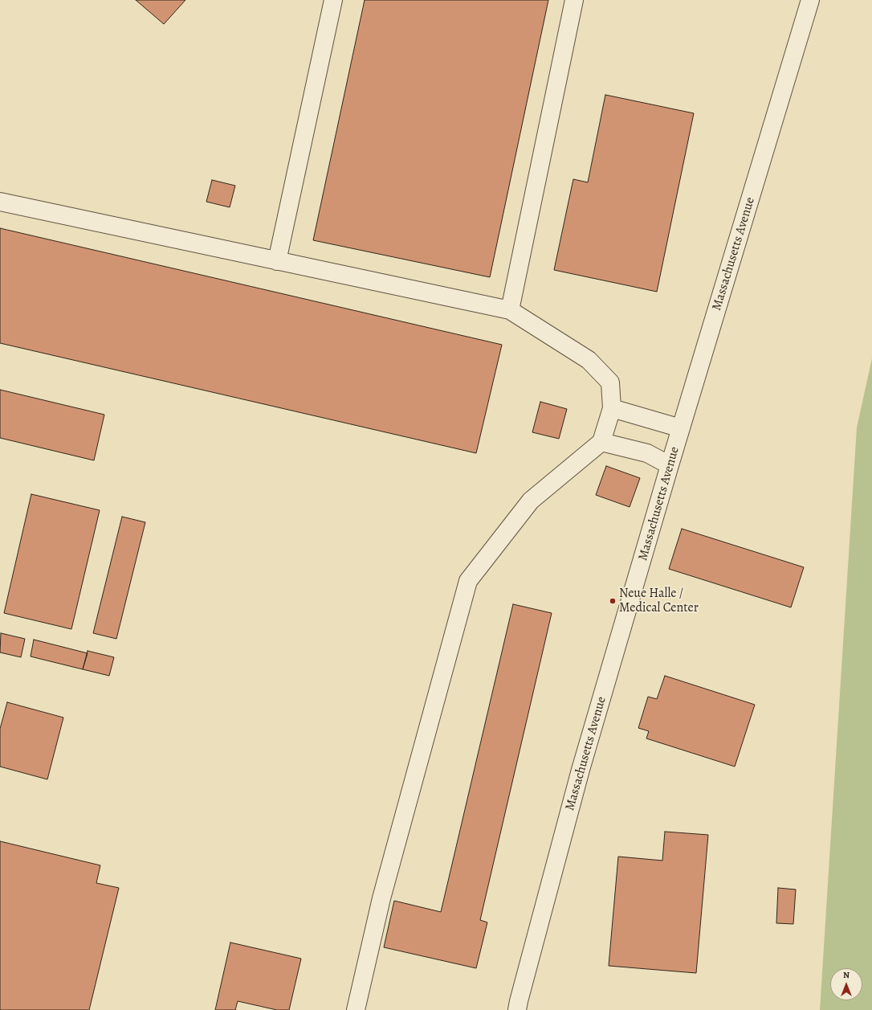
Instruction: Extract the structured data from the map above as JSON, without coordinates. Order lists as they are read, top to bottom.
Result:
{
  "streets": {
    "street": ["Massachusetts Avenue"]
  },
  "places": ["Neue Halle / Medical Center"],
  "north": "top"
}
